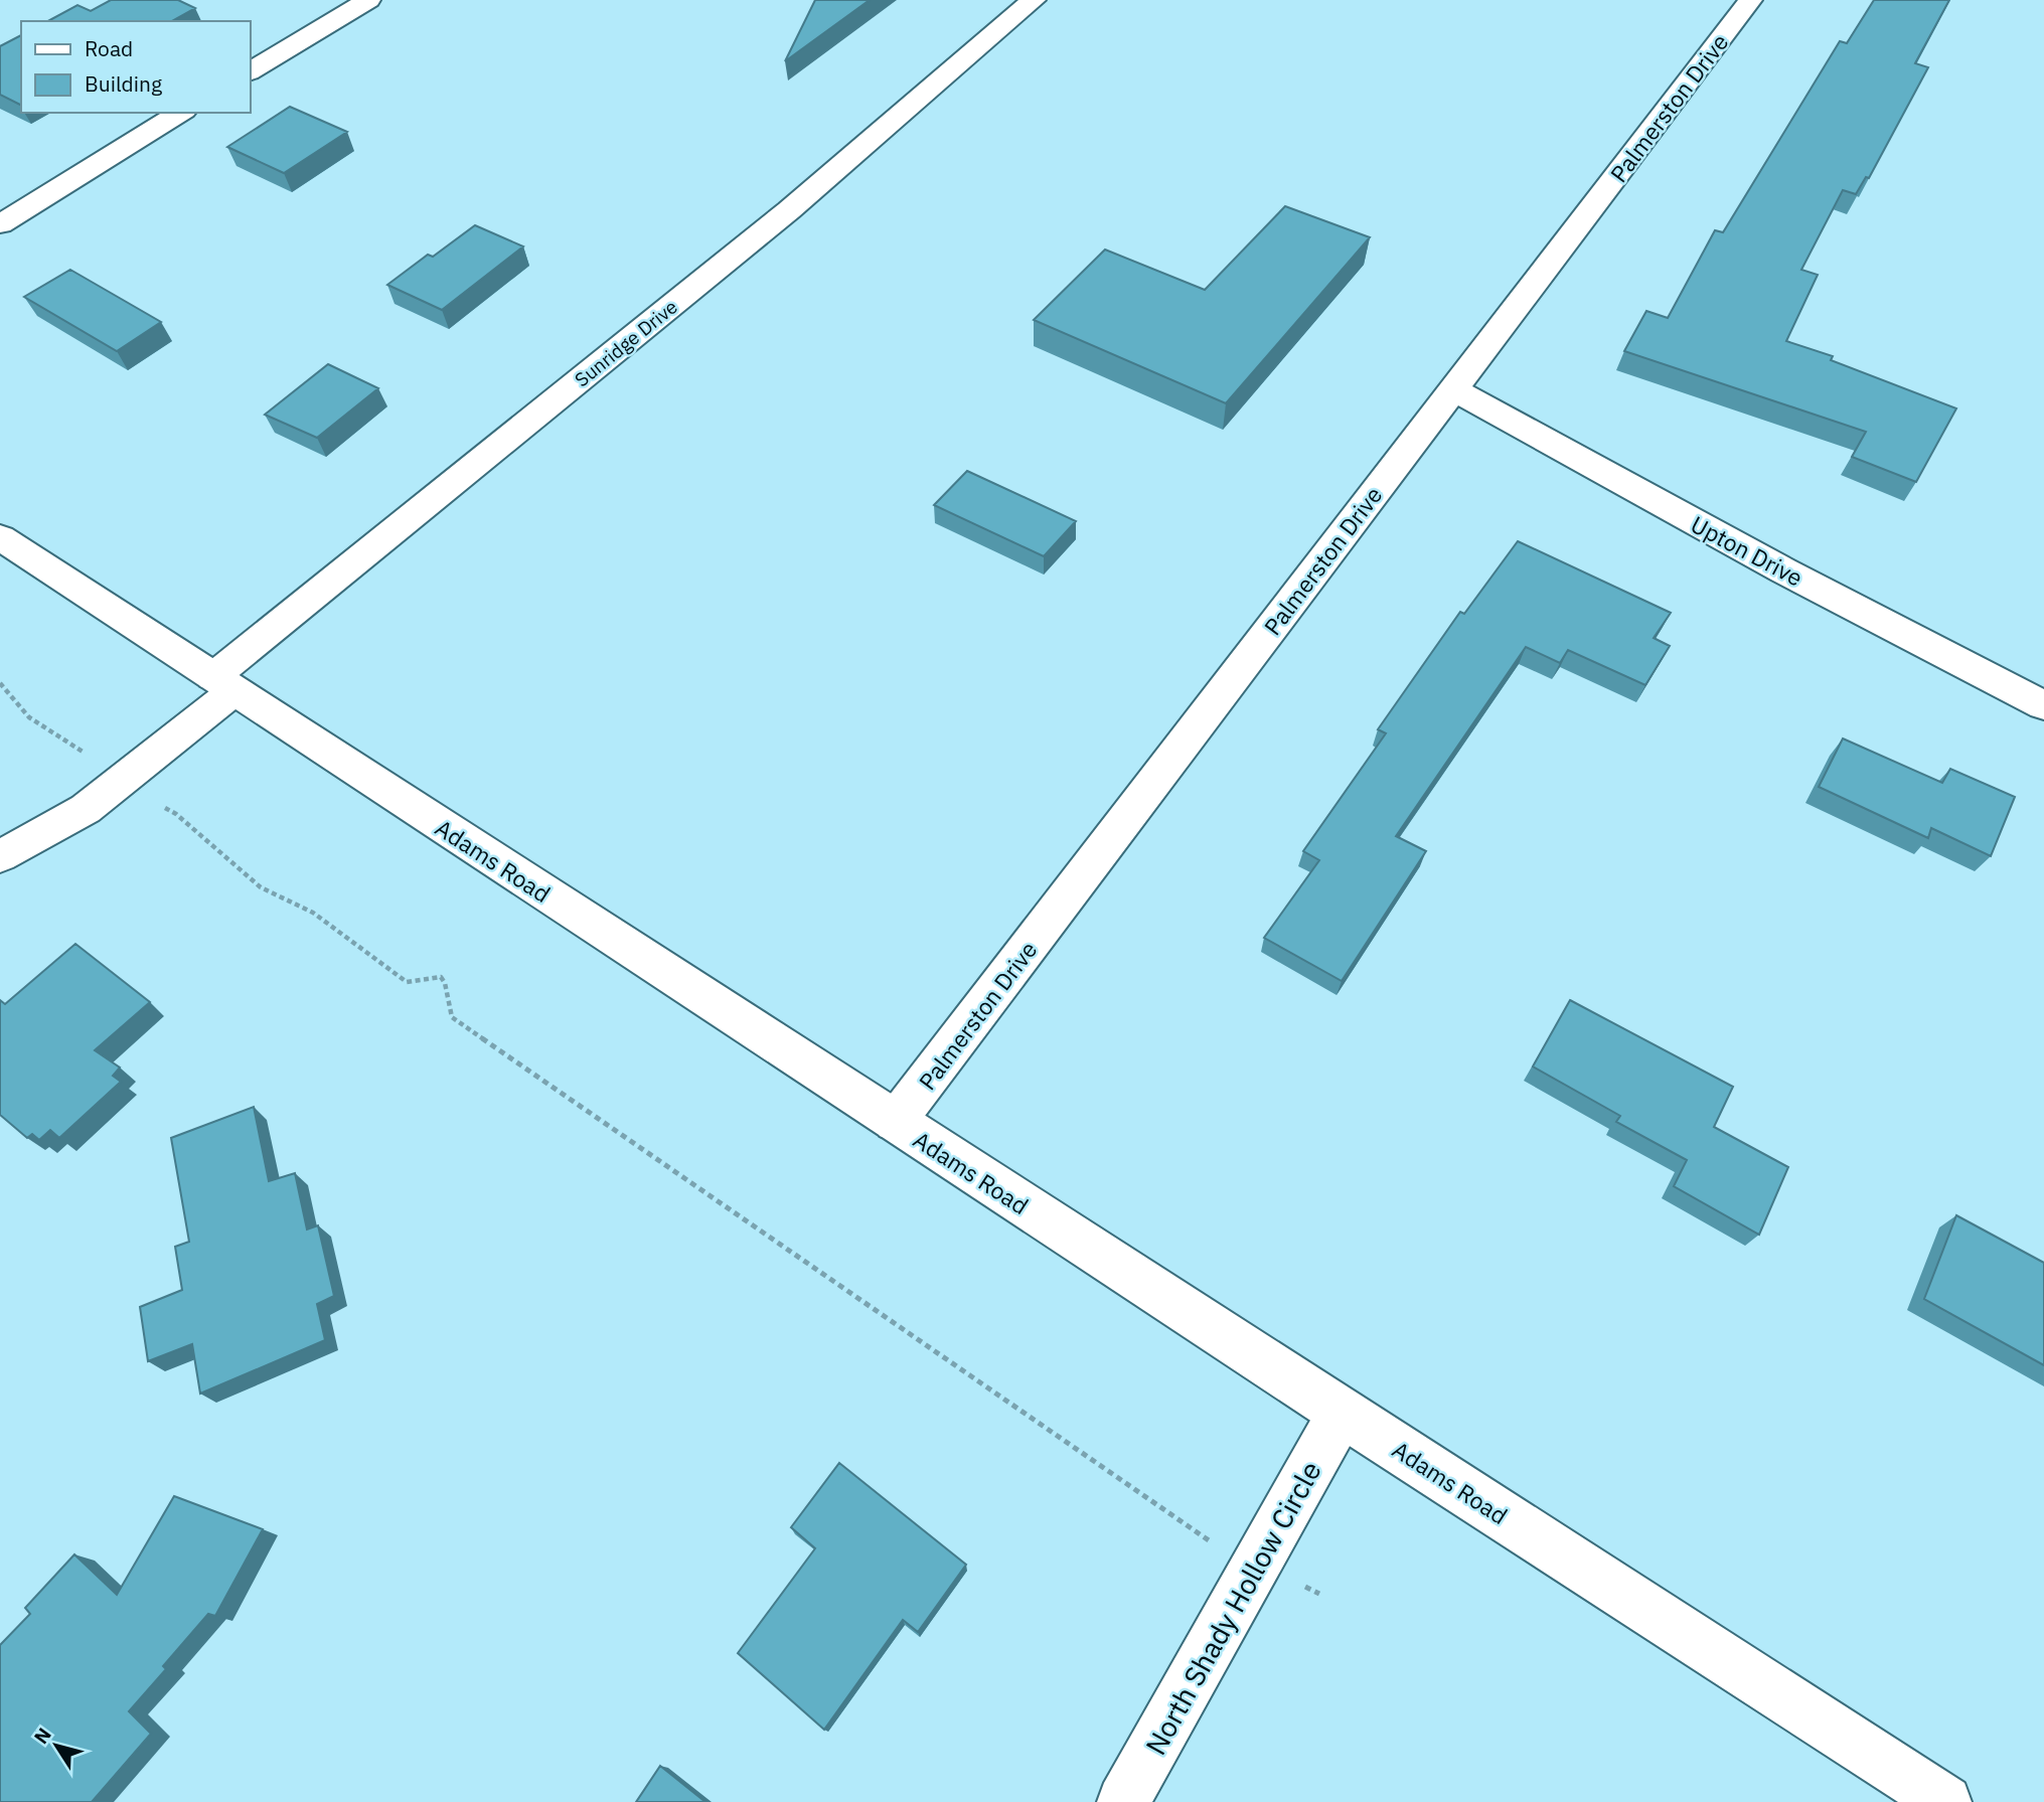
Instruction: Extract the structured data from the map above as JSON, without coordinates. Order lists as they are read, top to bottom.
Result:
{
  "streets": {
    "street": [
      "Palmerston Drive",
      "Sunridge Drive",
      "Upton Drive",
      "Adams Road",
      "North Shady Hollow Circle"
    ]
  },
  "crossings": [
    ["Palmerston Drive", "Upton Drive"],
    ["Palmerston Drive", "Adams Road"],
    ["Sunridge Drive", "Adams Road"],
    ["Adams Road", "North Shady Hollow Circle"]
  ],
  "legend": ["Road", "Building"],
  "north": "top left"
}
